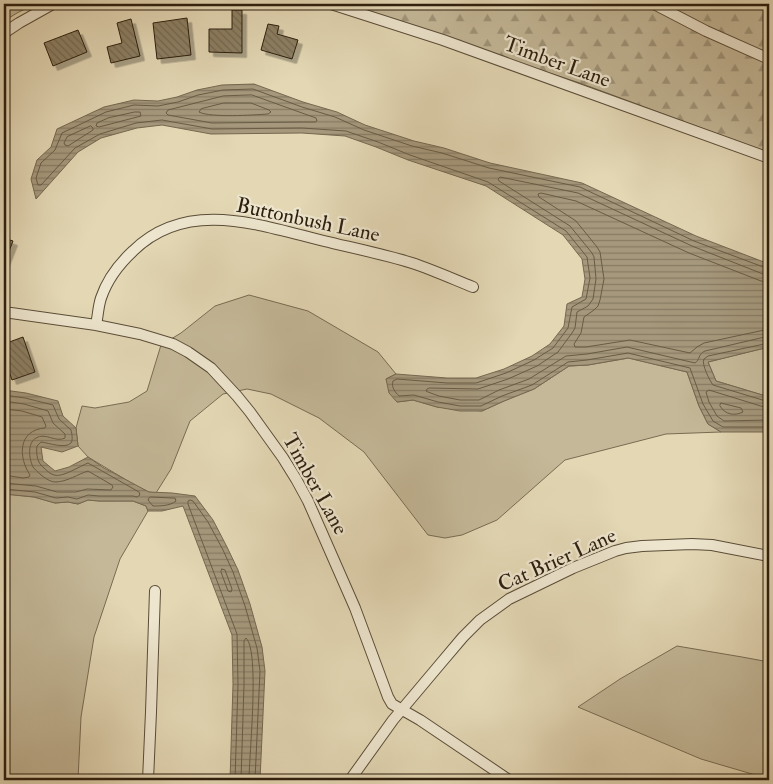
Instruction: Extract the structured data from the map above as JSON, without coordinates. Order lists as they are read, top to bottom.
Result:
{
  "streets": {
    "street": ["Timber Lane", "Buttonbush Lane", "Cat Brier Lane"]
  },
  "crossings": [
    ["Timber Lane", "Buttonbush Lane"],
    ["Timber Lane", "Cat Brier Lane"]
  ]
}
